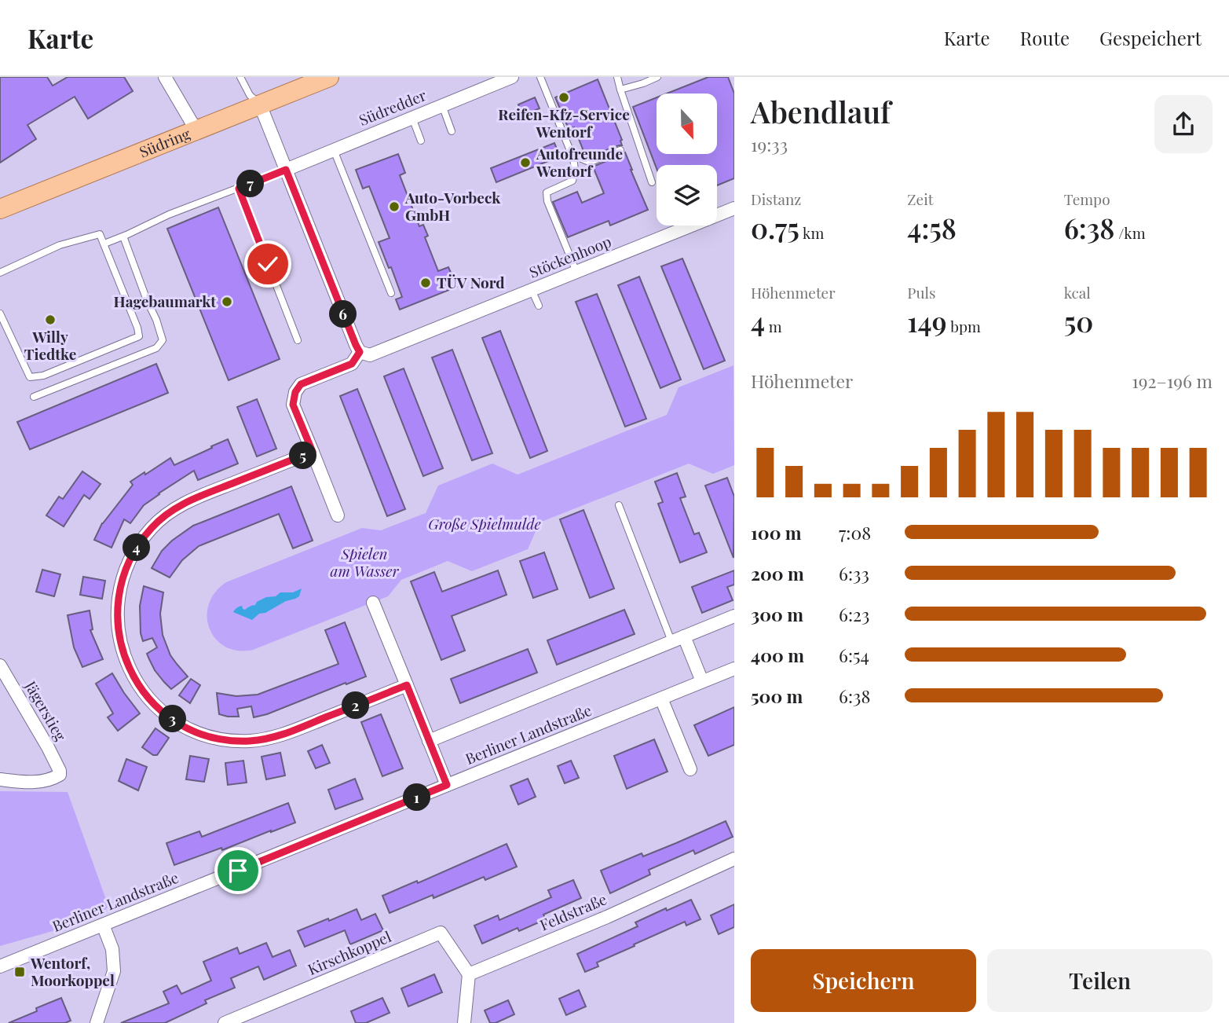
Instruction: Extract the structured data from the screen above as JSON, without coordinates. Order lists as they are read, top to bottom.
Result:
{
  "streets": {
    "main road": ["Südring"],
    "street": [
      "Südredder",
      "Stöckenhoop",
      "Jägerstieg",
      "Berliner Landstraße",
      "Feldstraße",
      "Kirschkoppel"
    ]
  },
  "crossings": [
    ["Feldstraße", "Kirschkoppel"]
  ],
  "parks": ["Große Spielmulde", "Spielen am Wasser"],
  "places": {
    "other": [
      "Reifen-Kfz-Service Wentorf",
      "Autofreunde Wentorf",
      "Auto-Vorbeck GmbH",
      "TÜV Nord",
      "Hagebaumarkt",
      "Willy Tiedtke"
    ],
    "transit": ["Wentorf, Moorkoppel"]
  },
  "north": "bottom",
  "page": {
    "header": "Karte",
    "nav": ["Karte", "Route", "Gespeichert"],
    "heading": ["Abendlauf", "19:33"],
    "pins": [
      "7",
      "6",
      "5",
      "4",
      "2",
      "3",
      "1"
    ],
    "stats": [
      ["Distanz", "0.75 km"],
      ["Zeit", "4:58"],
      ["Tempo", "6:38 /km"],
      ["Höhenmeter", "4 m"],
      ["Puls", "149 bpm"],
      ["kcal", "50"]
    ],
    "chart": ["Höhenmeter", "192–196 m"],
    "list": [
      {
        "name": "100 m",
        "note": "7:08"
      },
      {
        "name": "200 m",
        "note": "6:33"
      },
      {
        "name": "300 m",
        "note": "6:23"
      },
      {
        "name": "400 m",
        "note": "6:54"
      },
      {
        "name": "500 m",
        "note": "6:38"
      }
    ],
    "buttons": ["Speichern", "Teilen"]
  }
}
